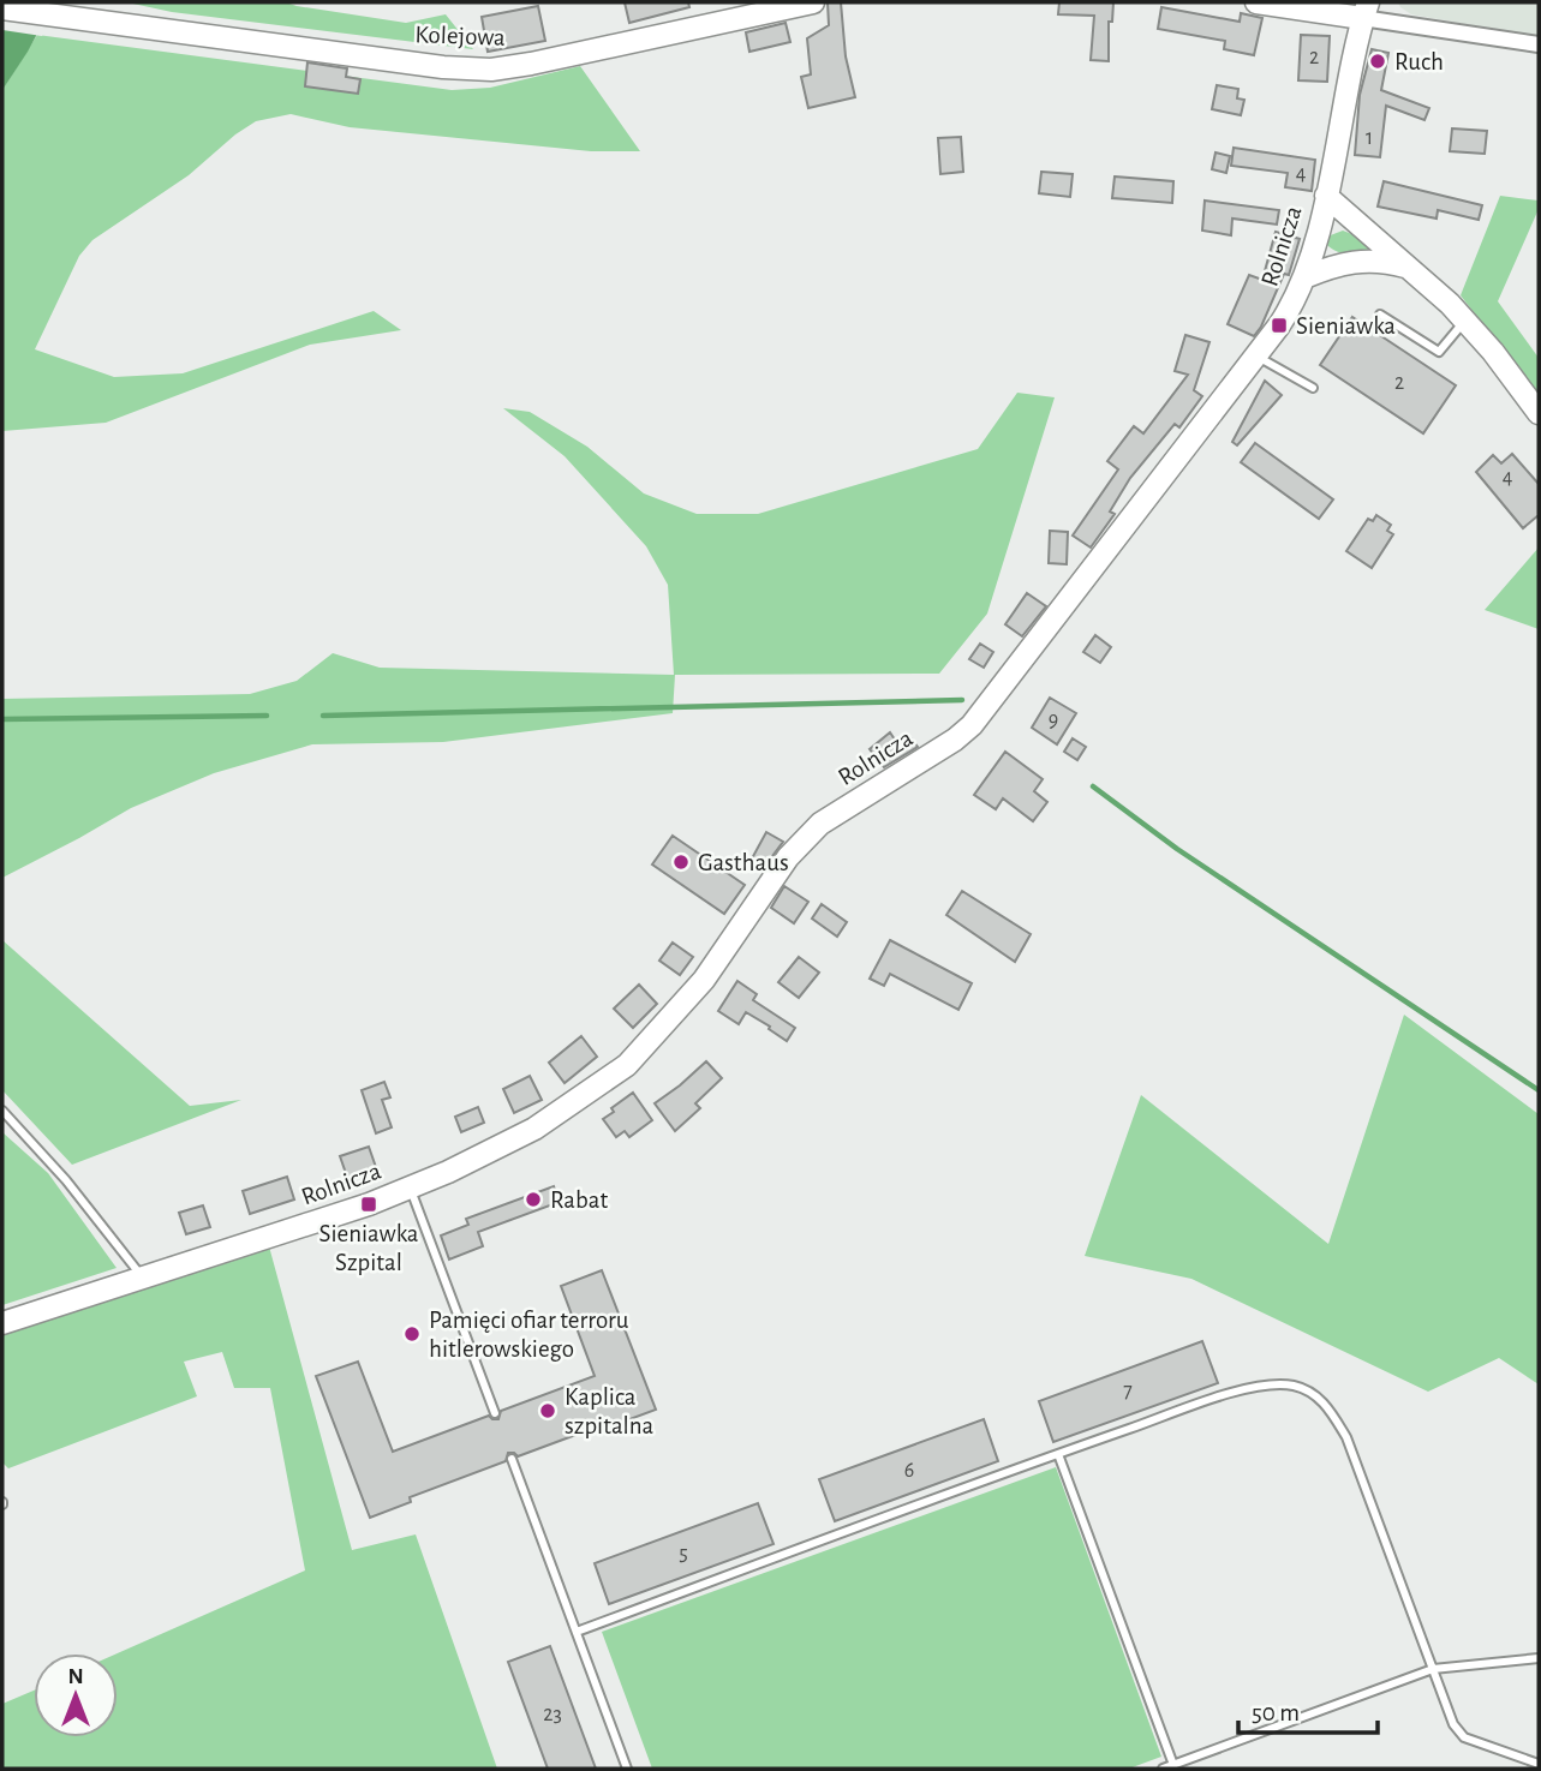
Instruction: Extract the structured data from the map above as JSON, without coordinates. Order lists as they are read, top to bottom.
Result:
{
  "streets": {
    "street": ["Kolejowa", "Rolnicza"]
  },
  "places": {
    "other": [
      "Ruch",
      "Gasthaus",
      "Rabat",
      "Pamięci ofiar terroru hitlerowskiego",
      "Kaplica szpitalna"
    ],
    "transit": ["Sieniawka", "Sieniawka Szpital"]
  },
  "house_numbers": [
    "2",
    "1",
    "4",
    "2",
    "4",
    "9",
    "7",
    "6",
    "5",
    "23"
  ],
  "scale_bar": "50 m",
  "north": "top"
}
